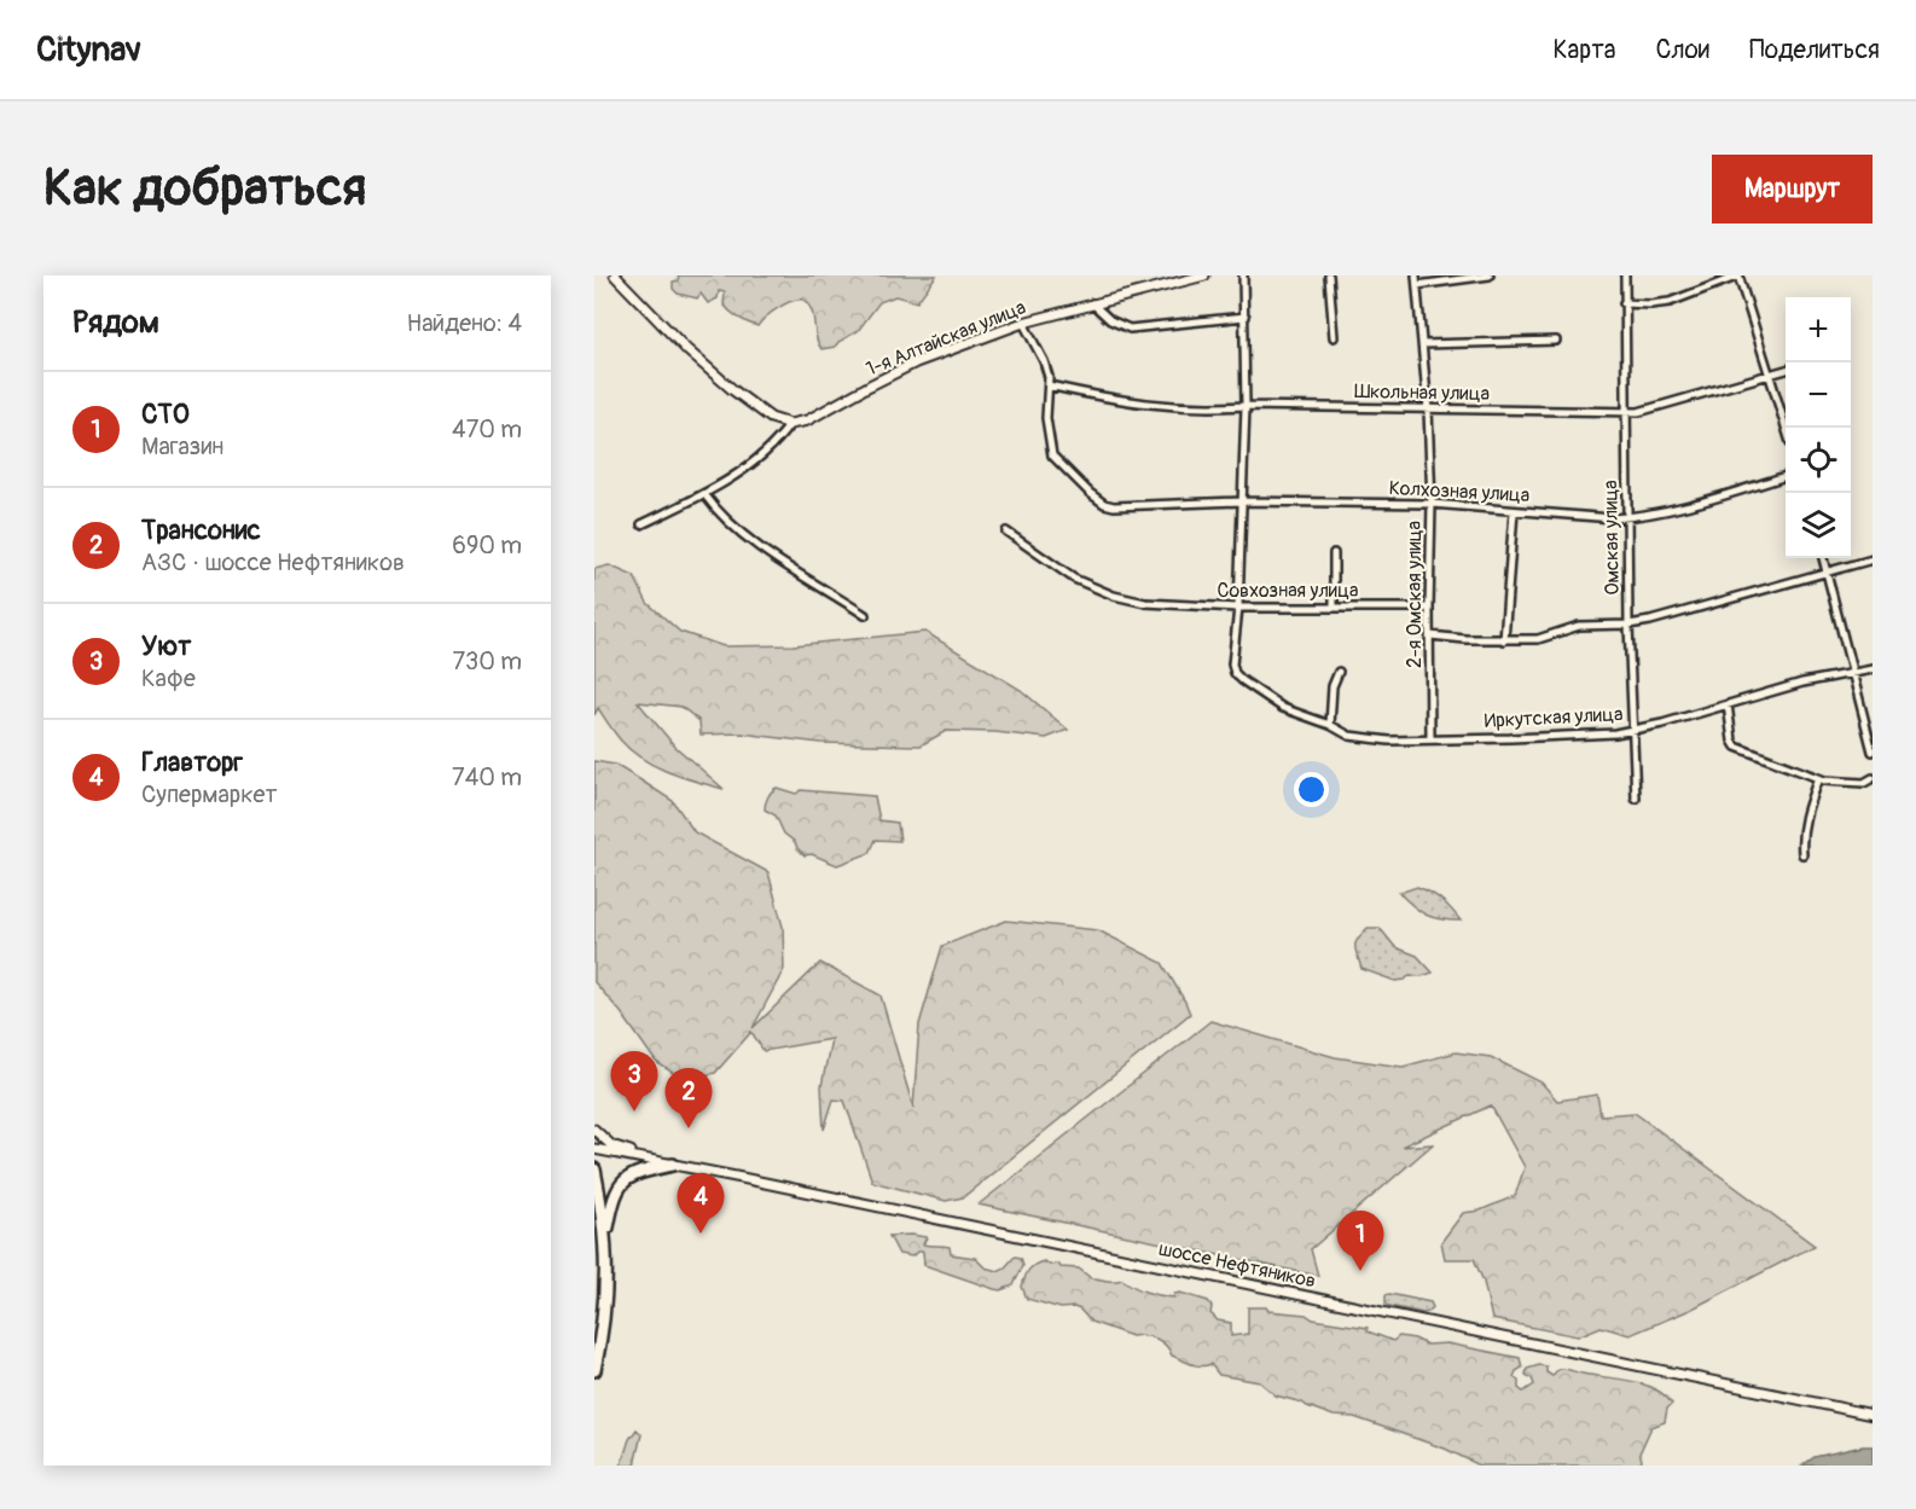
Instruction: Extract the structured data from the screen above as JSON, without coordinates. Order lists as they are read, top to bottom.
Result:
{
  "streets": {
    "main road": ["1-я Алтайская улица", "шоссе Нефтяников"],
    "street": [
      "Школьная улица",
      "Колхозная улица",
      "Омская улица",
      "Совхозная улица",
      "2-я Омская улица",
      "Иркутская улица"
    ]
  },
  "crossings": [
    ["Школьная улица", "Колхозная улица"],
    ["Школьная улица", "Омская улица"],
    ["Школьная улица", "2-я Омская улица"],
    ["Колхозная улица", "Омская улица"],
    ["Колхозная улица", "2-я Омская улица"],
    ["Омская улица", "Иркутская улица"],
    ["Совхозная улица", "2-я Омская улица"],
    ["Совхозная улица", "Иркутская улица"],
    ["2-я Омская улица", "Иркутская улица"]
  ],
  "page": {
    "header": "Citynav",
    "nav": ["Карта", "Слои", "Поделиться"],
    "buttons": "Маршрут",
    "title": "Как добраться",
    "heading": ["Рядом", "Найдено: 4"],
    "map_buttons": ["+", "−"],
    "list": [
      {
        "mark": "1",
        "name": "СТО",
        "note": "Магазин",
        "value": "470 m"
      },
      {
        "mark": "2",
        "name": "Трансонис",
        "note": "АЗС · шоссе Нефтяников",
        "value": "690 m"
      },
      {
        "mark": "3",
        "name": "Уют",
        "note": "Кафе",
        "value": "730 m"
      },
      {
        "mark": "4",
        "name": "Главторг",
        "note": "Супермаркет",
        "value": "740 m"
      }
    ],
    "pins": [
      "3",
      "2",
      "4",
      "1"
    ]
  }
}
